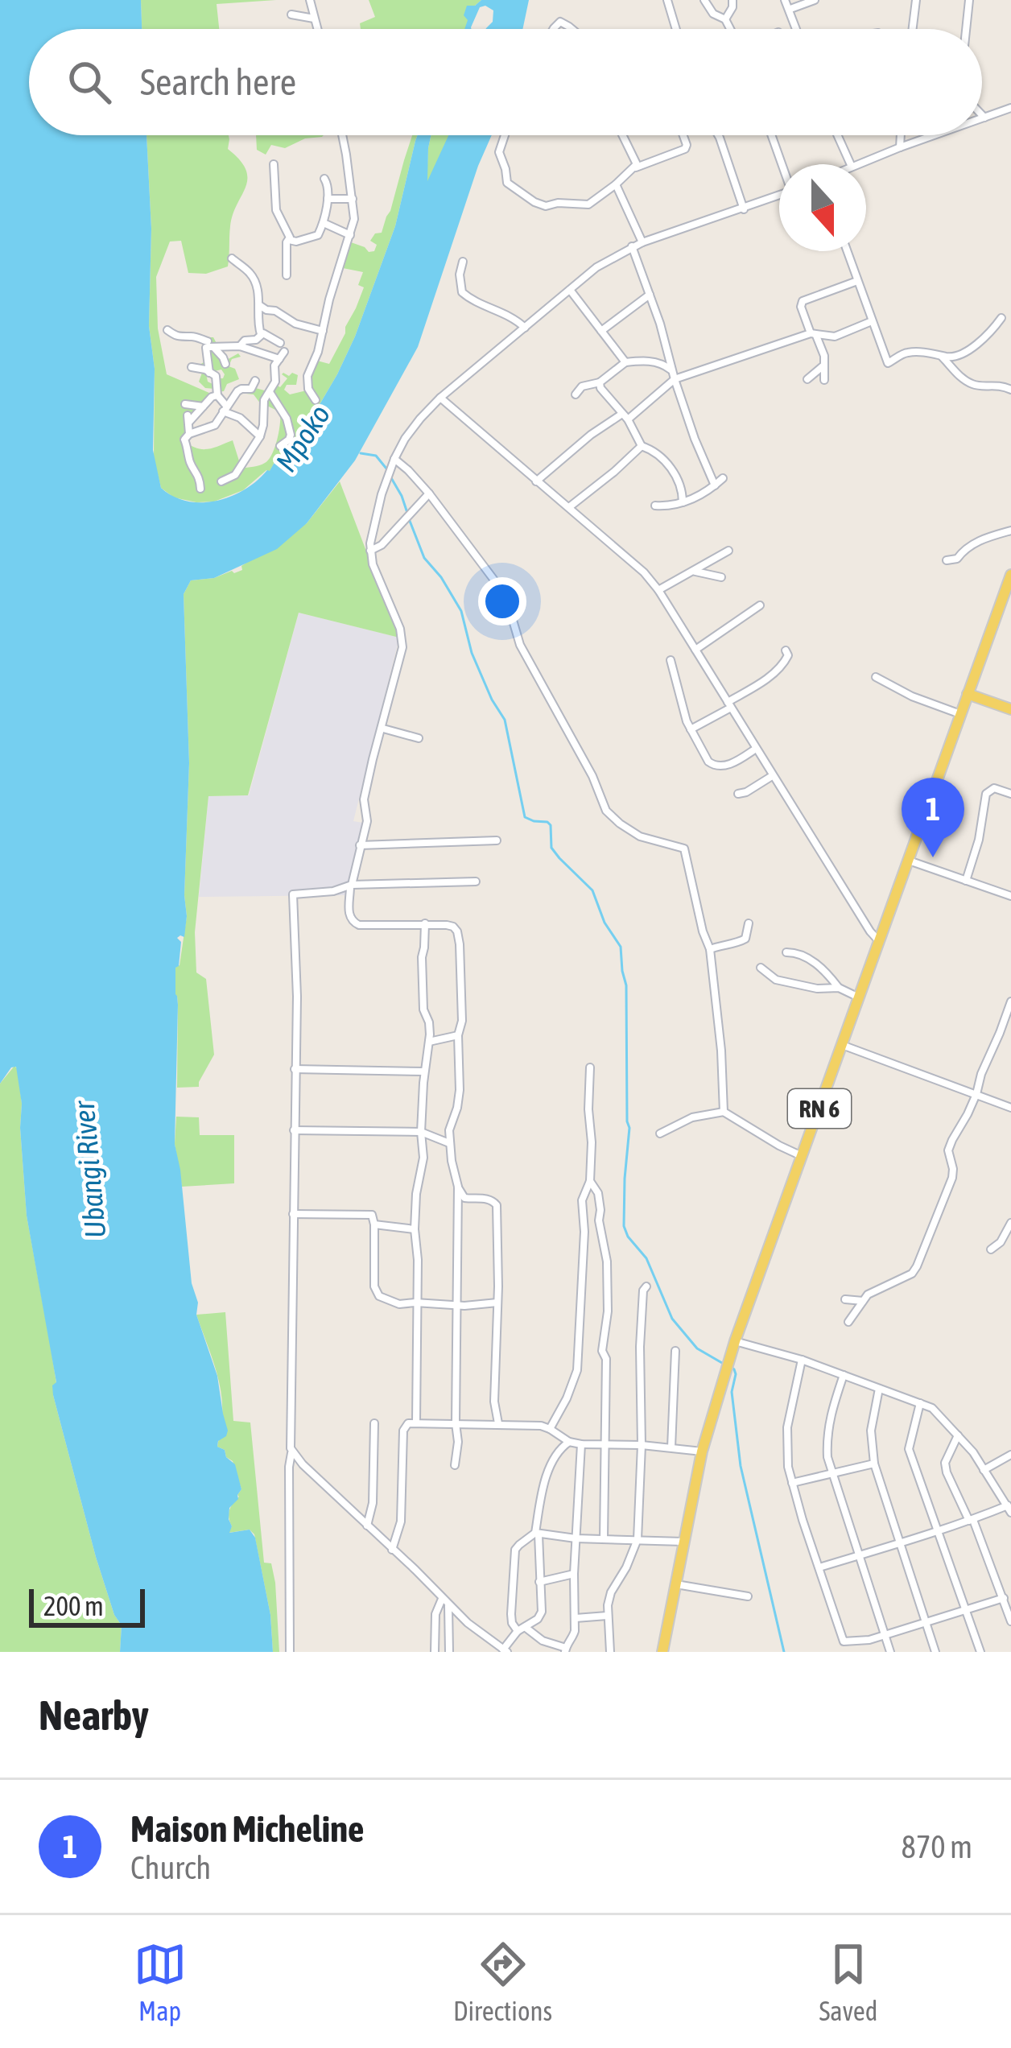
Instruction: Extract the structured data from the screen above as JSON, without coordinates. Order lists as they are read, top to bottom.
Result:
{
  "streets": {
    "main road": ["RN 6"]
  },
  "water": ["Mpoko", "Ubangi River"],
  "scale_bar": "200 m",
  "north": "bottom",
  "page": {
    "search": "Search here",
    "pins": "1",
    "scale": "200 m",
    "heading": "Nearby",
    "list": [
      {
        "mark": "1",
        "name": "Maison Micheline",
        "note": "Church",
        "value": "870 m"
      }
    ],
    "nav": ["Map", "Directions", "Saved"]
  }
}
